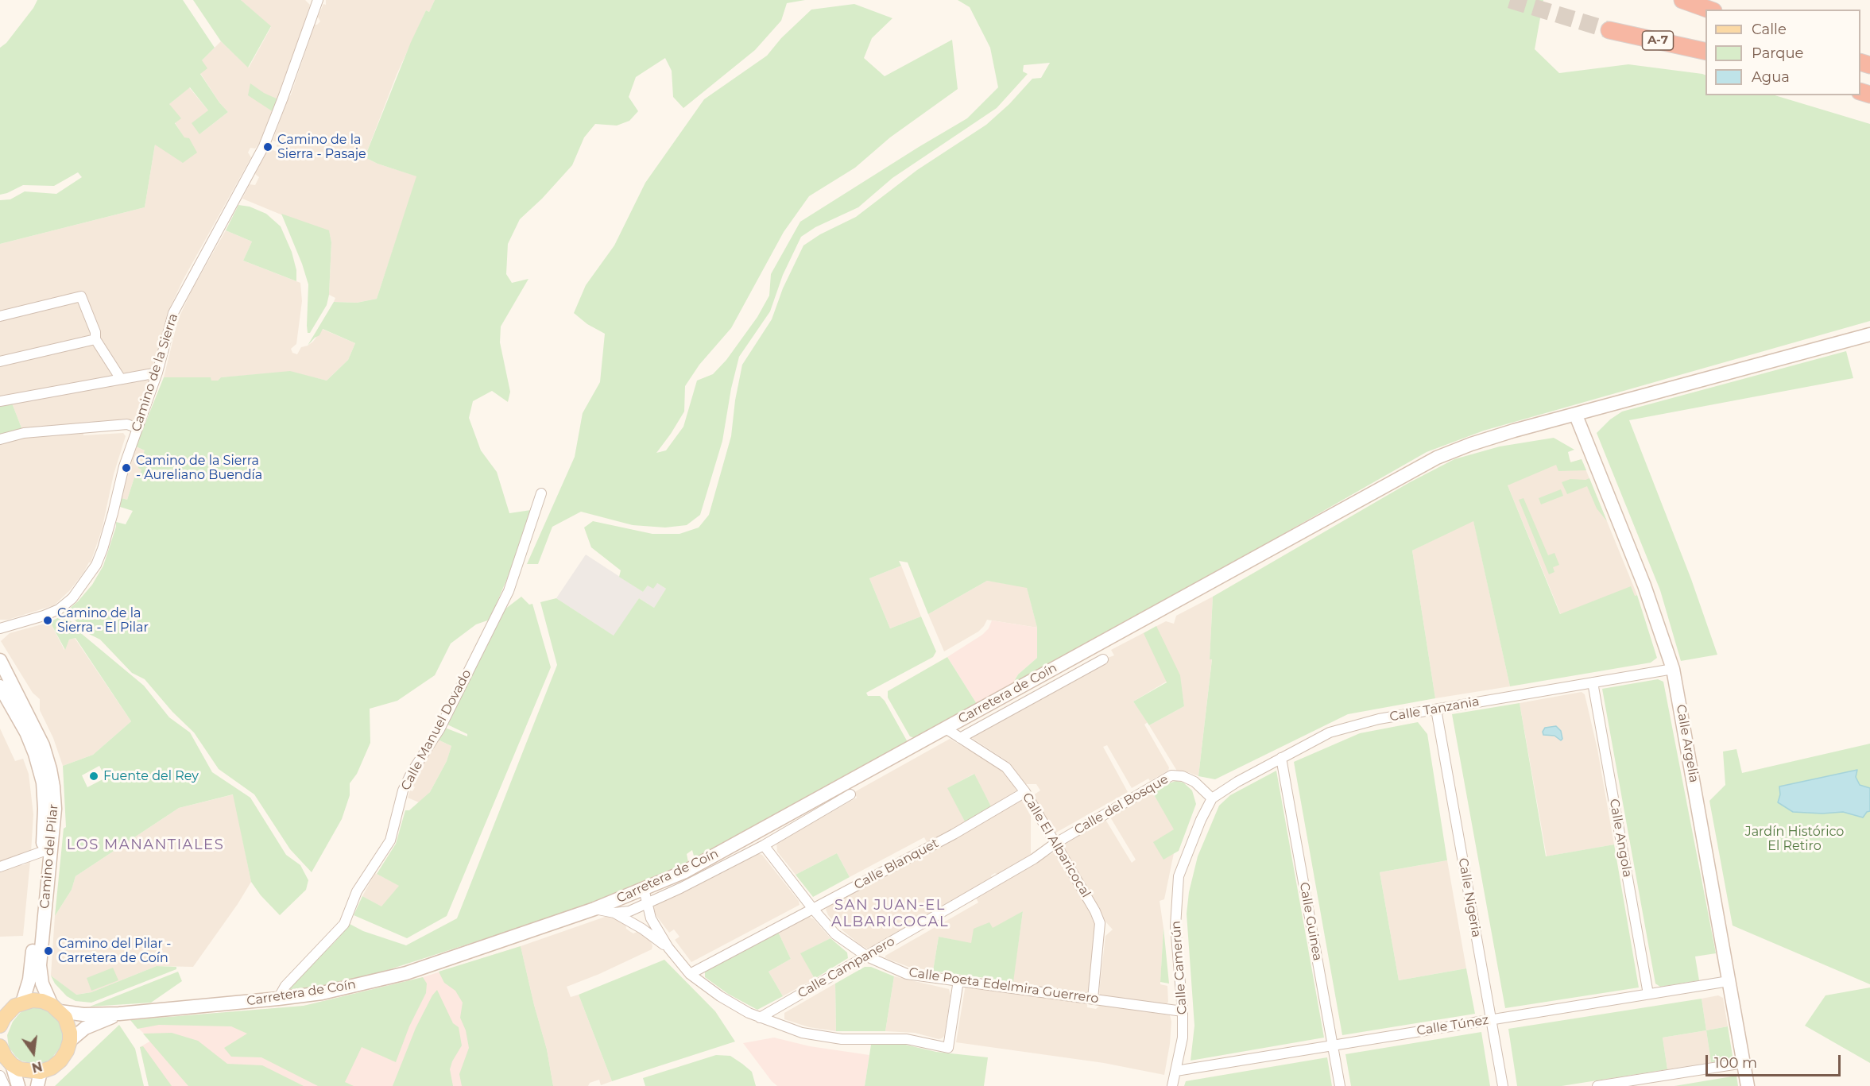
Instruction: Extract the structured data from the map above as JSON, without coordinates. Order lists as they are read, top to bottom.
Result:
{
  "streets": {
    "highway": ["A-7"],
    "street": [
      "Camino de la Sierra",
      "Carretera de Coín",
      "Calle Tanzania",
      "Calle Manuel Dovado",
      "Calle Argelia",
      "Calle del Bosque",
      "Calle Angola",
      "Calle El Albaricocal",
      "Camino del Pilar",
      "Calle Blanquet",
      "Calle Nigeria",
      "Calle Guinea",
      "Calle Campanero",
      "Calle Camerún",
      "Calle Poeta Edelmira Guerrero",
      "Calle Túnez"
    ]
  },
  "crossings": [
    ["Carretera de Coín", "Calle Manuel Dovado"],
    ["Carretera de Coín", "Calle Argelia"],
    ["Carretera de Coín", "Calle El Albaricocal"],
    ["Carretera de Coín", "Camino del Pilar"],
    ["Carretera de Coín", "Calle Poeta Edelmira Guerrero"],
    ["Calle Tanzania", "Calle Argelia"],
    ["Calle Tanzania", "Calle del Bosque"],
    ["Calle Tanzania", "Calle Angola"],
    ["Calle Tanzania", "Calle Nigeria"],
    ["Calle Tanzania", "Calle Guinea"],
    ["Calle Tanzania", "Calle Camerún"],
    ["Calle Argelia", "Calle Túnez"],
    ["Calle del Bosque", "Calle El Albaricocal"],
    ["Calle del Bosque", "Calle Campanero"],
    ["Calle del Bosque", "Calle Camerún"],
    ["Calle Angola", "Calle Túnez"],
    ["Calle El Albaricocal", "Calle Blanquet"],
    ["Calle El Albaricocal", "Calle Campanero"],
    ["Calle El Albaricocal", "Calle Poeta Edelmira Guerrero"],
    ["Calle Blanquet", "Calle Poeta Edelmira Guerrero"],
    ["Calle Nigeria", "Calle Túnez"],
    ["Calle Guinea", "Calle Túnez"],
    ["Calle Campanero", "Calle Poeta Edelmira Guerrero"],
    ["Calle Camerún", "Calle Poeta Edelmira Guerrero"],
    ["Calle Camerún", "Calle Túnez"]
  ],
  "districts": ["LOS MANANTIALES", "SAN JUAN-EL ALBARICOCAL"],
  "parks": ["Jardín Histórico El Retiro"],
  "places": [
    "Camino de la Sierra - Pasaje",
    "Camino de la Sierra - Aureliano Buendía",
    "Camino de la Sierra - El Pilar",
    "Fuente del Rey",
    "Camino del Pilar - Carretera de Coín"
  ],
  "legend": ["Calle", "Parque", "Agua"],
  "scale_bar": "100 m",
  "north": "bottom"
}
